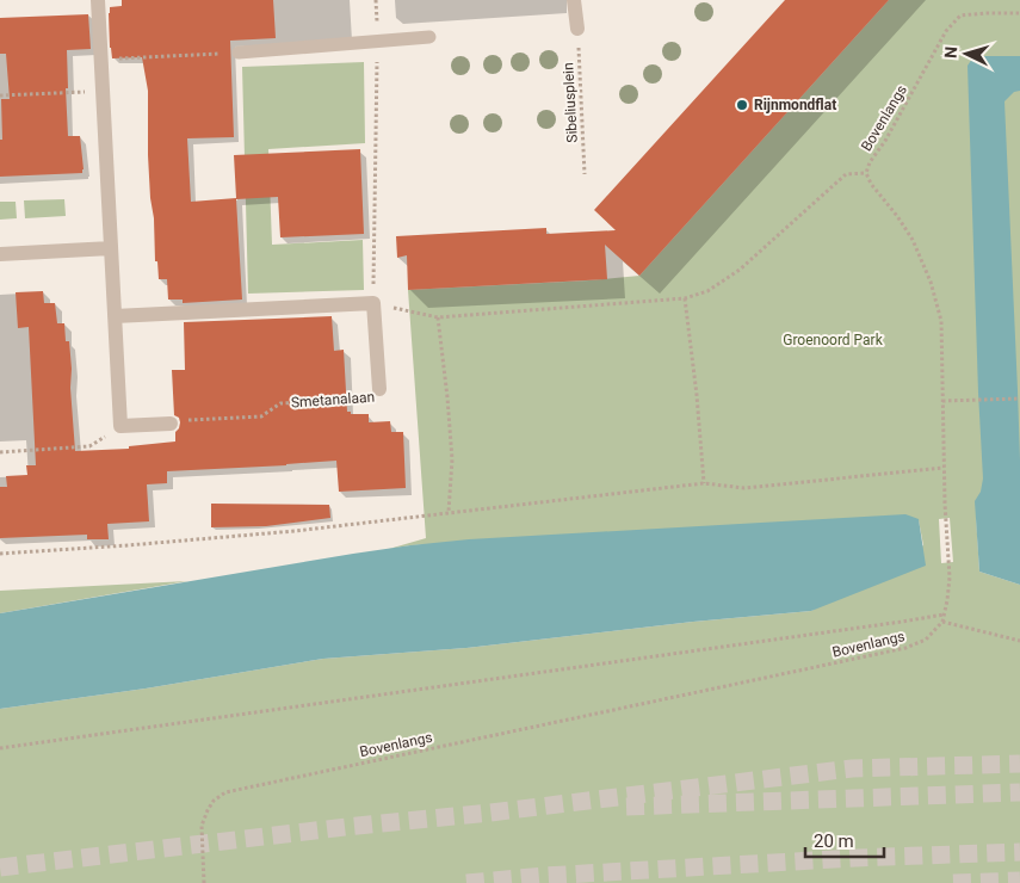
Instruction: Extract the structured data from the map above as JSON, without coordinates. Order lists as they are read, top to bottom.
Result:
{
  "streets": {
    "street": ["Smetanalaan"],
    "path": ["Sibeliusplein", "Bovenlangs"]
  },
  "parks": ["Groenoord Park"],
  "places": ["Rijnmondflat"],
  "scale_bar": "20 m",
  "north": "left"
}
